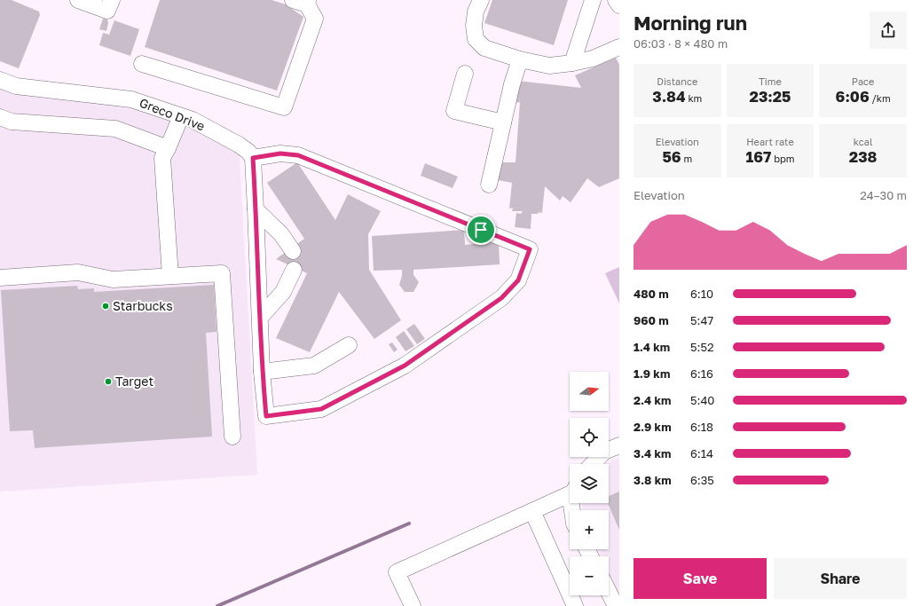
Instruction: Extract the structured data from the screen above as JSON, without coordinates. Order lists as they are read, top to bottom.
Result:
{
  "streets": {
    "street": ["Greco Drive"]
  },
  "places": ["Starbucks", "Target"],
  "north": "right",
  "page": {
    "heading": ["Morning run", "06:03 · 8 × 480 m"],
    "stats": [
      ["Distance", "3.84 km"],
      ["Time", "23:25"],
      ["Pace", "6:06 /km"],
      ["Elevation", "56 m"],
      ["Heart rate", "167 bpm"],
      ["kcal", "238"]
    ],
    "chart": ["Elevation", "24–30 m"],
    "list": [
      {
        "name": "480 m",
        "note": "6:10"
      },
      {
        "name": "960 m",
        "note": "5:47"
      },
      {
        "name": "1.4 km",
        "note": "5:52"
      },
      {
        "name": "1.9 km",
        "note": "6:16"
      },
      {
        "name": "2.4 km",
        "note": "5:40"
      },
      {
        "name": "2.9 km",
        "note": "6:18"
      },
      {
        "name": "3.4 km",
        "note": "6:14"
      },
      {
        "name": "3.8 km",
        "note": "6:35"
      }
    ],
    "map_buttons": ["+", "−"],
    "buttons": ["Save", "Share"]
  }
}
